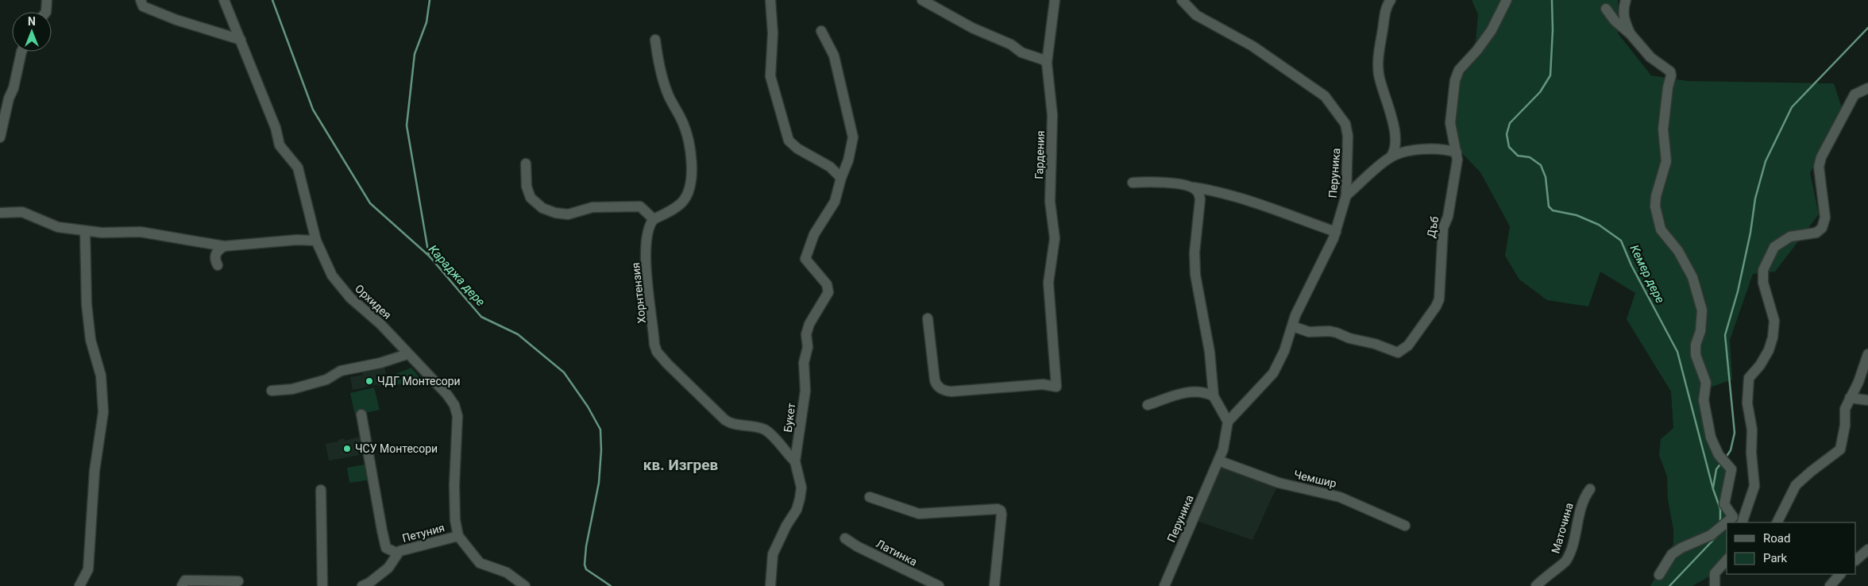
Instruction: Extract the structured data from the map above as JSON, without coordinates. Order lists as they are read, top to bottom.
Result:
{
  "streets": {
    "street": [
      "Гардения",
      "Перуника",
      "Дъб",
      "Хорнтензия",
      "Орхидея",
      "Букет",
      "Чемшир",
      "Маточина",
      "Петуния",
      "Латинка"
    ]
  },
  "crossings": [
    ["Перуника", "Дъб"],
    ["Перуника", "Чемшир"],
    ["Хорнтензия", "Букет"],
    ["Орхидея", "Петуния"]
  ],
  "districts": ["кв. Изгрев"],
  "water": ["Кемер дере", "Караджа дере"],
  "places": ["ЧДГ Монтесори", "ЧСУ Монтесори"],
  "legend": ["Road", "Park"],
  "north": "top"
}
